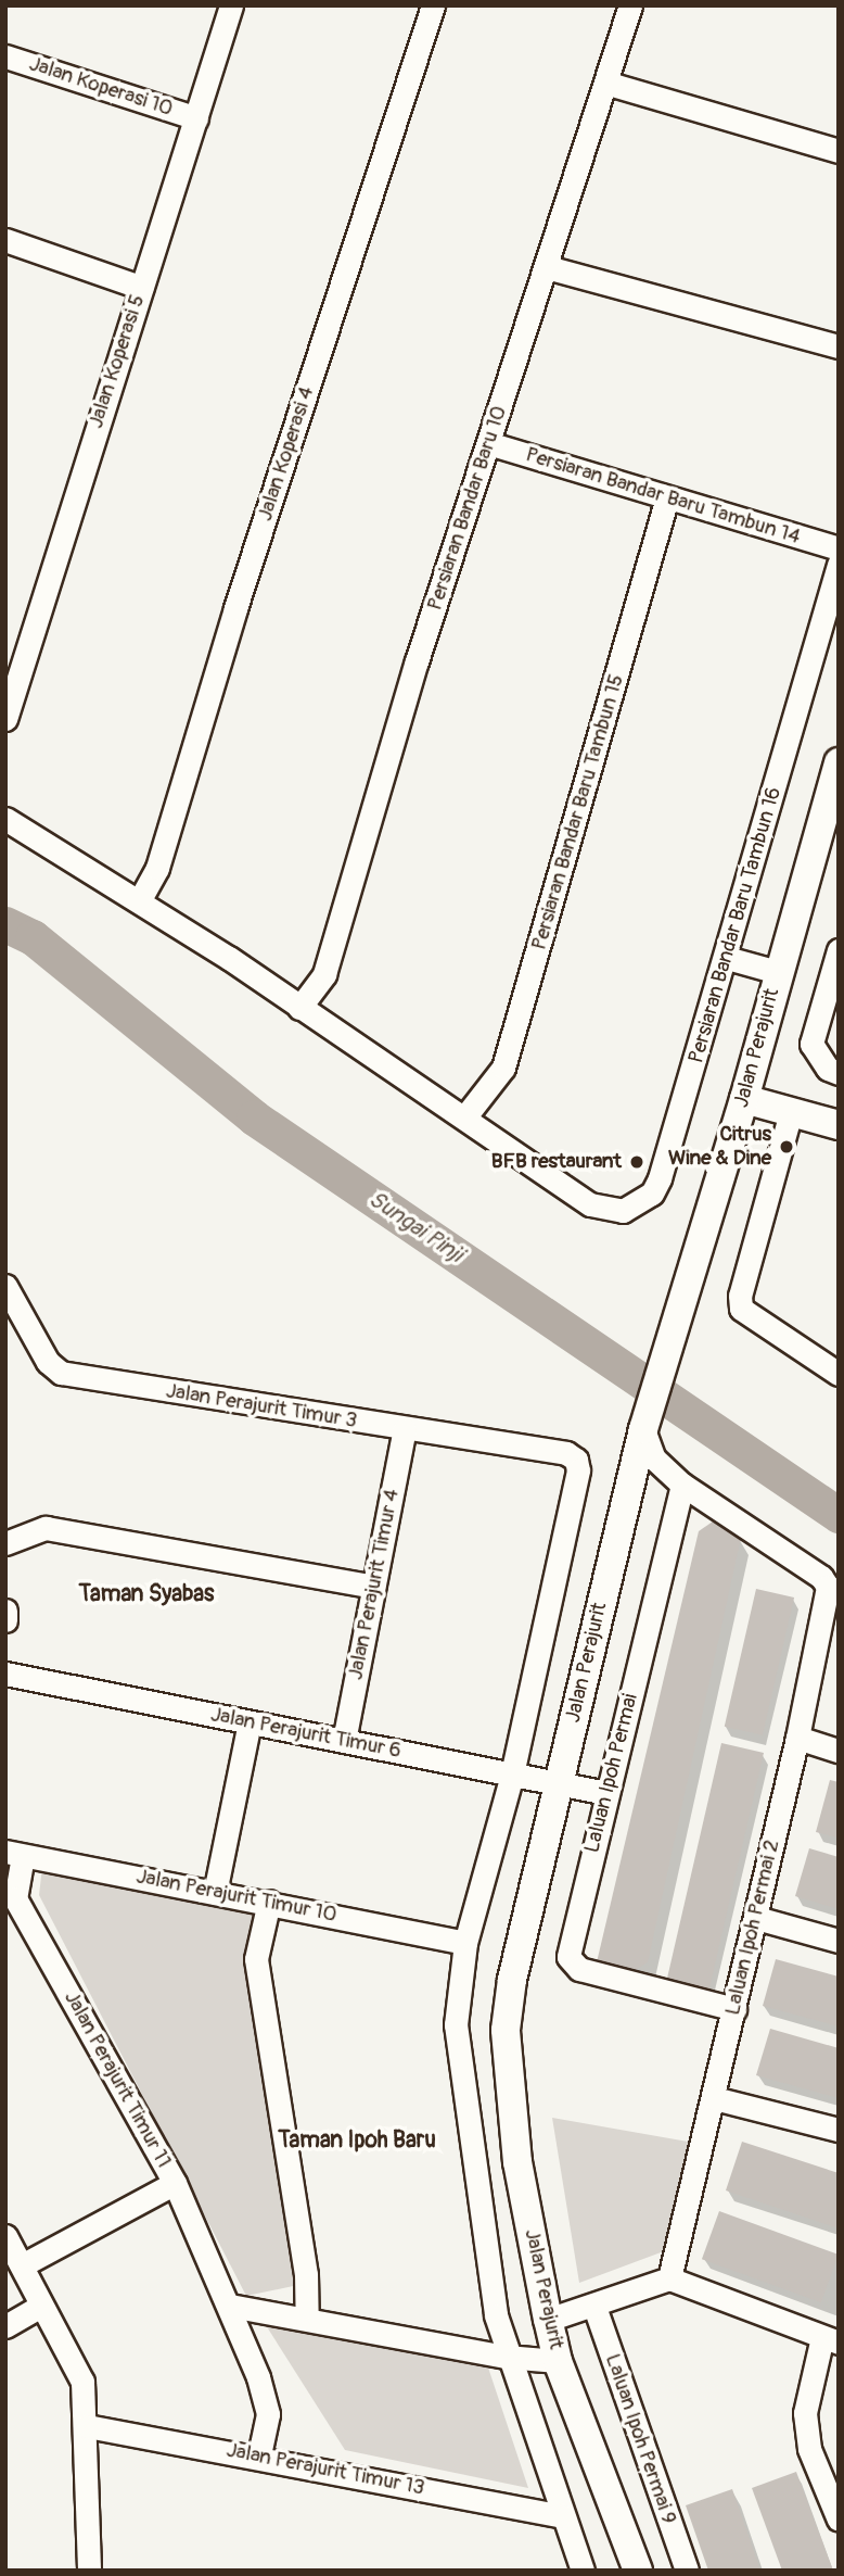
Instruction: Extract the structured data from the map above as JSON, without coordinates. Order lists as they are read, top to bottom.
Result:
{
  "streets": {
    "street": [
      "Jalan Koperasi 10",
      "Jalan Koperasi 5",
      "Jalan Koperasi 4",
      "Persiaran Bandar Baru Tambun 14",
      "Persiaran Bandar Baru 10",
      "Persiaran Bandar Baru Tambun 15",
      "Persiaran Bandar Baru Tambun 16",
      "Jalan Perajurit",
      "Jalan Perajurit Timur 3",
      "Jalan Perajurit Timur 4",
      "Jalan Perajurit Timur 6",
      "Laluan Ipoh Permai",
      "Jalan Perajurit Timur 10",
      "Laluan Ipoh Permai 2",
      "Jalan Perajurit Timur 11",
      "Laluan Ipoh Permai 9",
      "Jalan Perajurit Timur 13"
    ]
  },
  "crossings": [
    ["Jalan Koperasi 10", "Jalan Koperasi 5"],
    ["Jalan Koperasi 4", "Persiaran Bandar Baru Tambun 16"],
    ["Persiaran Bandar Baru Tambun 14", "Persiaran Bandar Baru 10"],
    ["Persiaran Bandar Baru Tambun 14", "Persiaran Bandar Baru Tambun 15"],
    ["Persiaran Bandar Baru 10", "Persiaran Bandar Baru Tambun 16"],
    ["Persiaran Bandar Baru Tambun 15", "Persiaran Bandar Baru Tambun 16"],
    ["Jalan Perajurit", "Jalan Perajurit Timur 6"],
    ["Jalan Perajurit Timur 3", "Jalan Perajurit Timur 4"],
    ["Jalan Perajurit Timur 3", "Jalan Perajurit Timur 6"],
    ["Jalan Perajurit Timur 4", "Jalan Perajurit Timur 6"],
    ["Jalan Perajurit Timur 6", "Laluan Ipoh Permai"],
    ["Laluan Ipoh Permai", "Laluan Ipoh Permai 2"],
    ["Jalan Perajurit Timur 10", "Jalan Perajurit Timur 11"],
    ["Jalan Perajurit Timur 11", "Jalan Perajurit Timur 13"]
  ],
  "districts": ["Taman Syabas", "Taman Ipoh Baru"],
  "water": ["Sungai Pinji"],
  "places": ["Citrus Wine & Dine", "BFB restaurant"]
}
